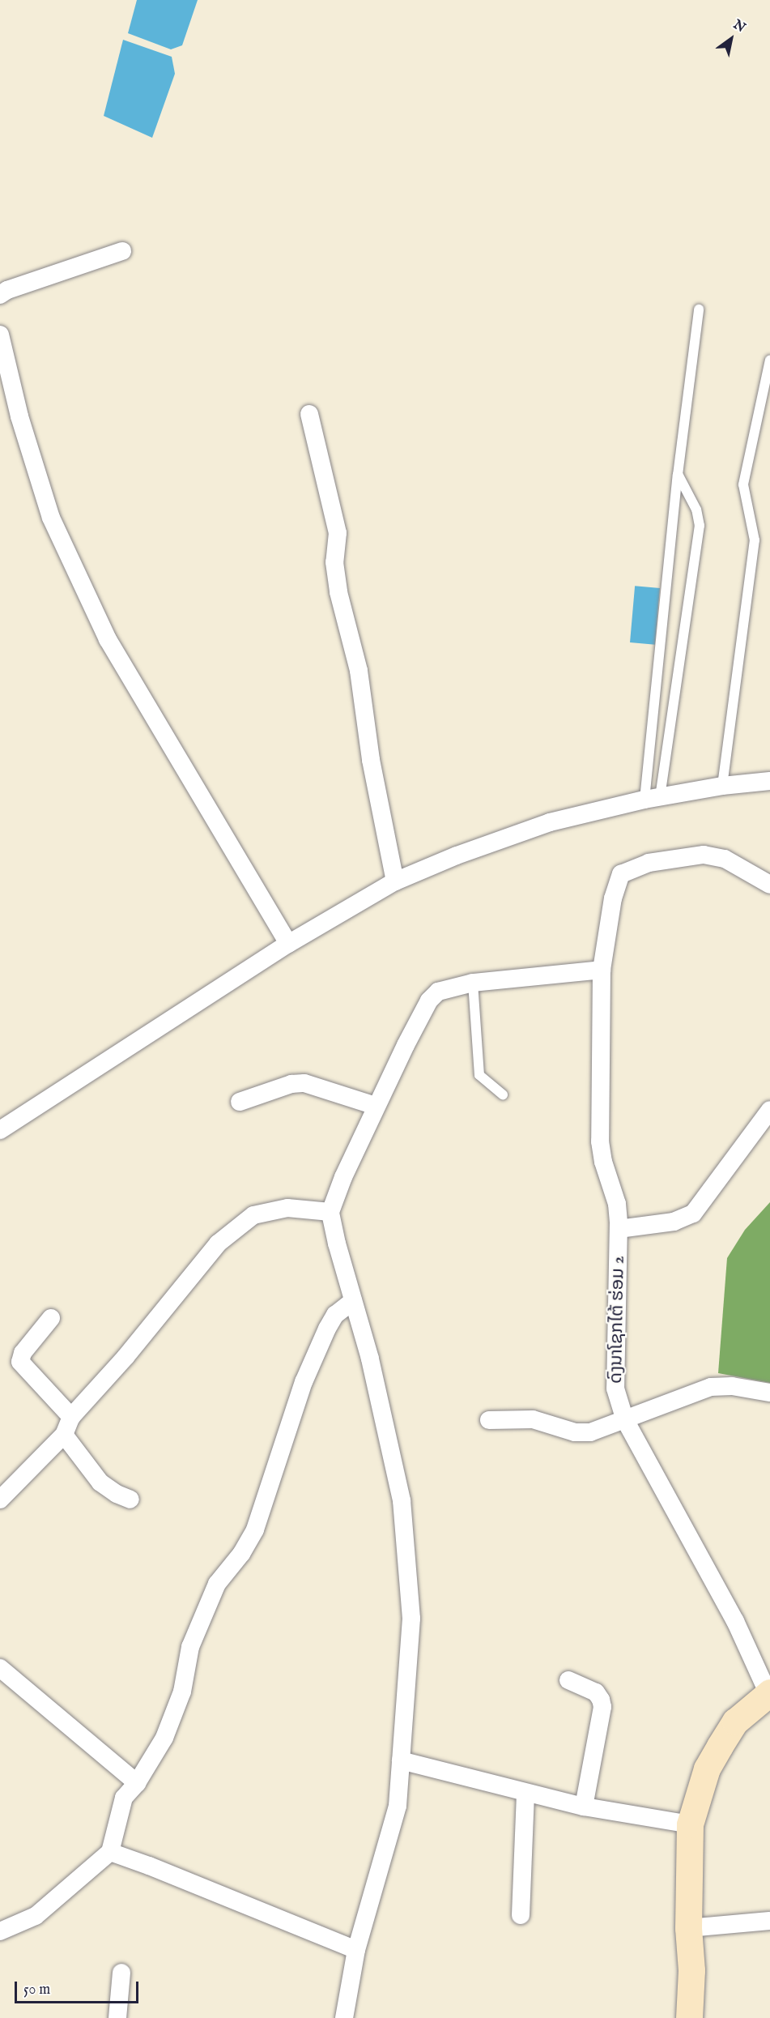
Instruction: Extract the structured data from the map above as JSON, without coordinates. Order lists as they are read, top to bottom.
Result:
{
  "streets": {
    "street": ["ດົງນາໂຊກໄຕ້ ຮ່ອມ 2"]
  },
  "scale_bar": "50 m",
  "north": "top right"
}
